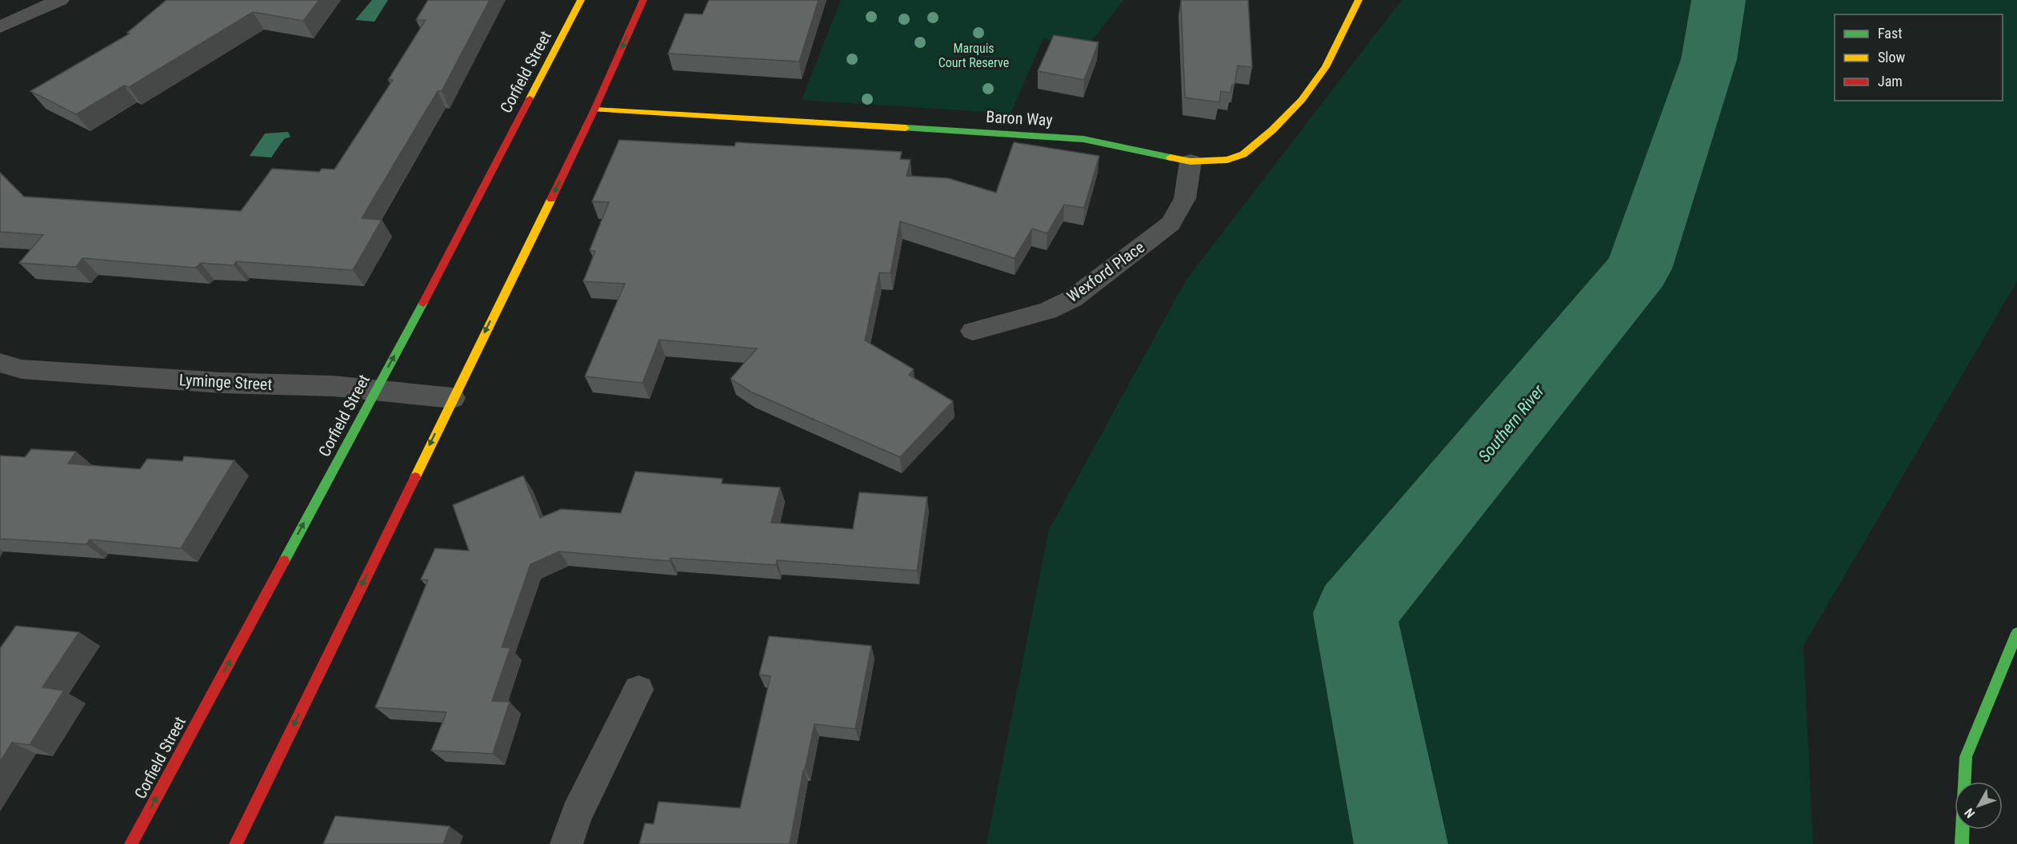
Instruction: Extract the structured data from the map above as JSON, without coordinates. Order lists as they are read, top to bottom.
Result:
{
  "streets": {
    "main road": ["Corfield Street", "Baron Way"],
    "street": ["Wexford Place", "Lyminge Street"]
  },
  "crossings": [
    ["Corfield Street", "Lyminge Street"],
    ["Baron Way", "Wexford Place"]
  ],
  "water": ["Southern River"],
  "parks": ["Marquis Court Reserve"],
  "legend": ["Fast", "Slow", "Jam"],
  "north": "bottom left"
}
